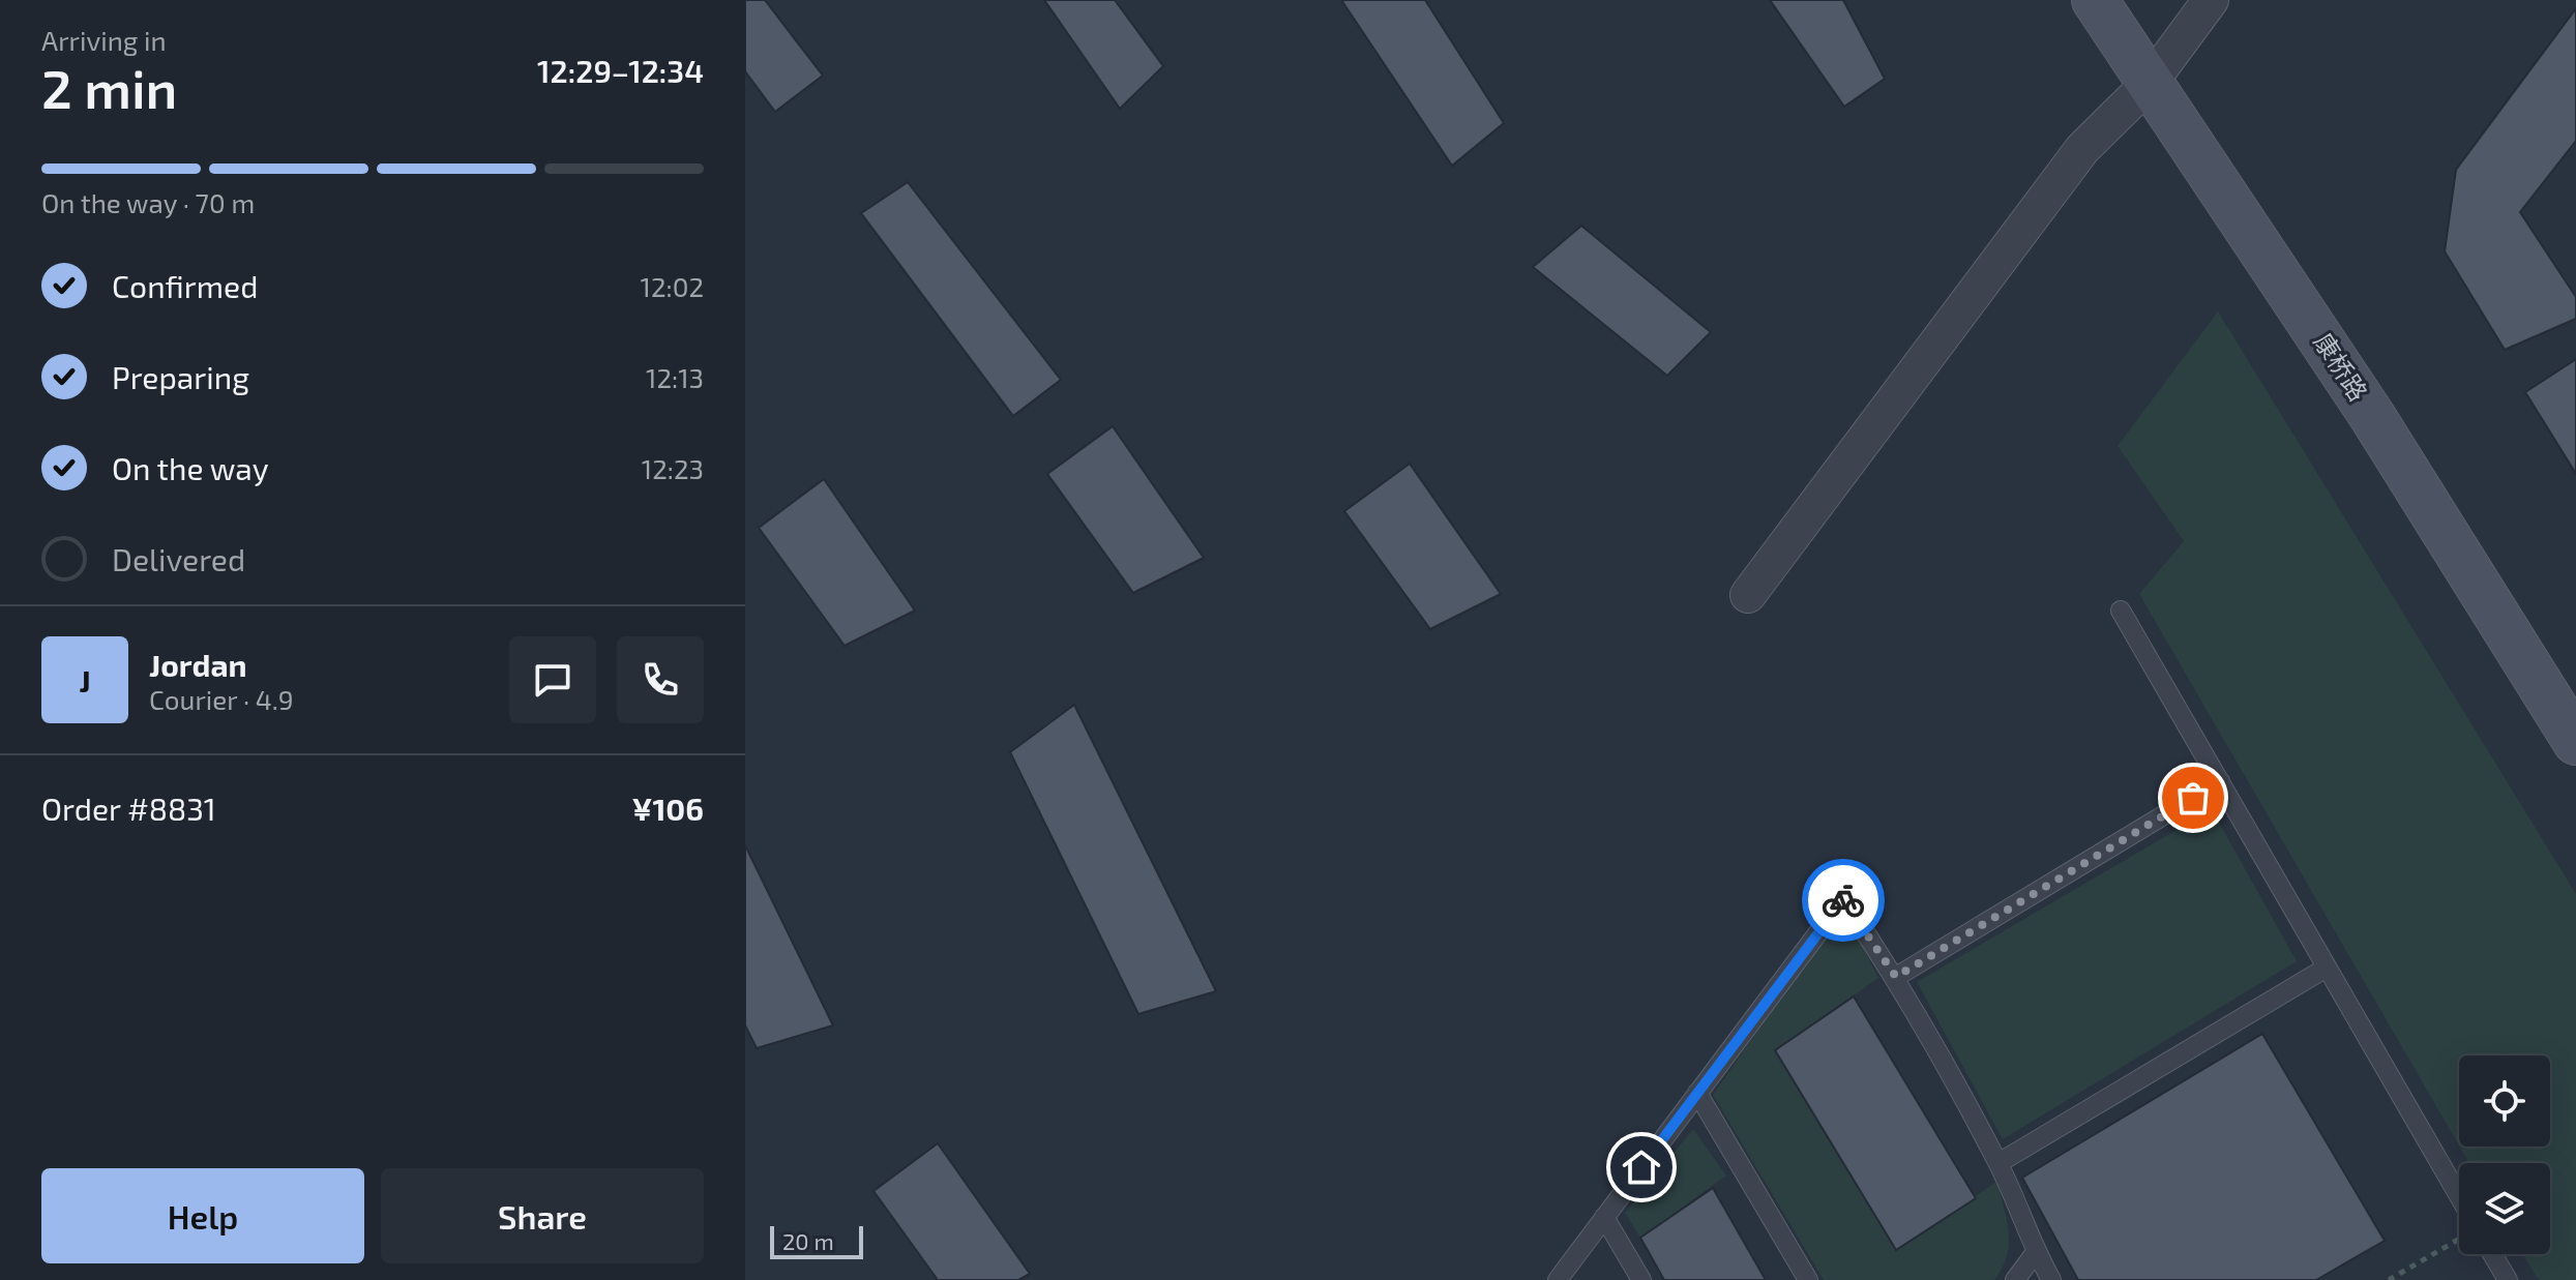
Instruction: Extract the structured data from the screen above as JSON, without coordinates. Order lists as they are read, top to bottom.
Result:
{
  "streets": {
    "main road": ["康桥路"]
  },
  "scale_bar": "20 m",
  "page": {
    "heading": ["2 min", "Arriving in", "12:29–12:34"],
    "panel": [
      "Jordan",
      "Courier · 4.9",
      "Order #8831",
      "¥106"
    ],
    "bar": "On the way · 70 m",
    "list": [
      ["Confirmed", "12:02"],
      ["Preparing", "12:13"],
      ["On the way", "12:23"],
      "Delivered"
    ],
    "round": "J",
    "buttons": ["Help", "Share"],
    "scale": "20 m"
  }
}
